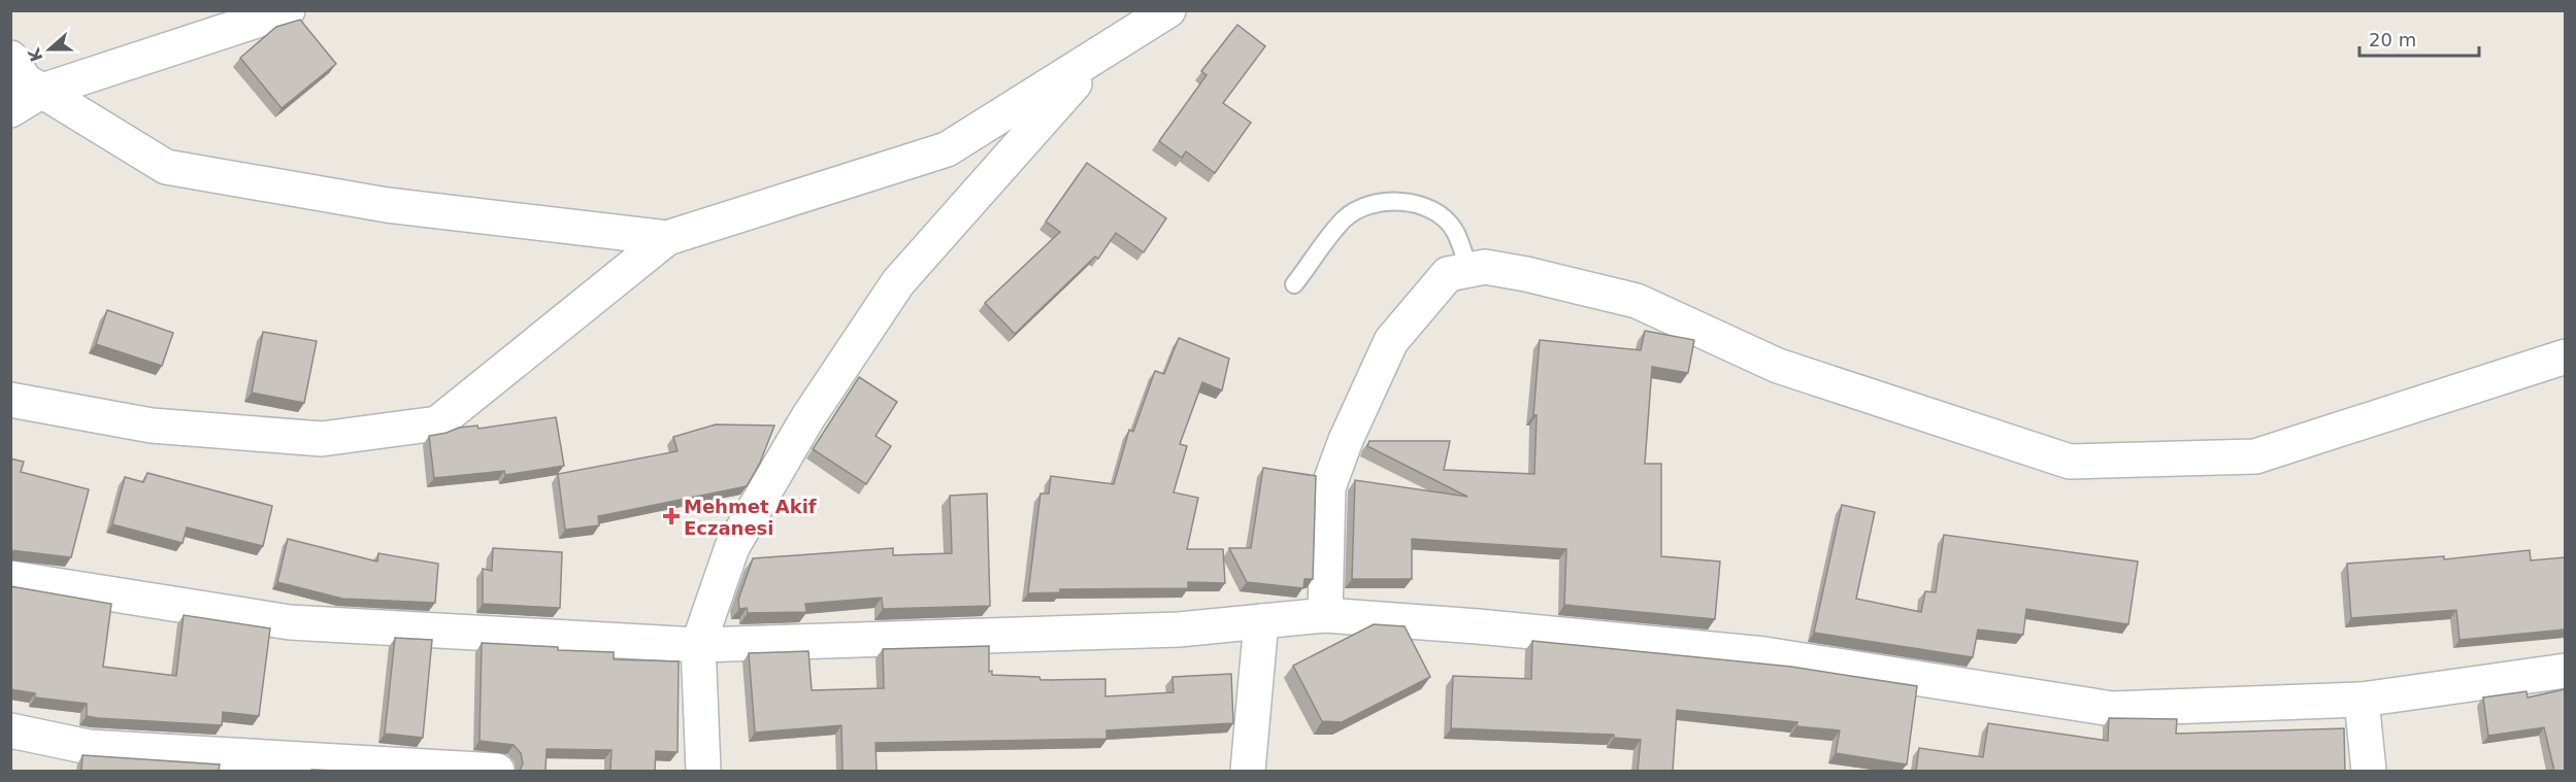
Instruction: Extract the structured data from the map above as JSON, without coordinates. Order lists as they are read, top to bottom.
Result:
{
  "places": {
    "health": ["Mehmet Akif Eczanesi"]
  },
  "scale_bar": "20 m",
  "north": "left"
}
